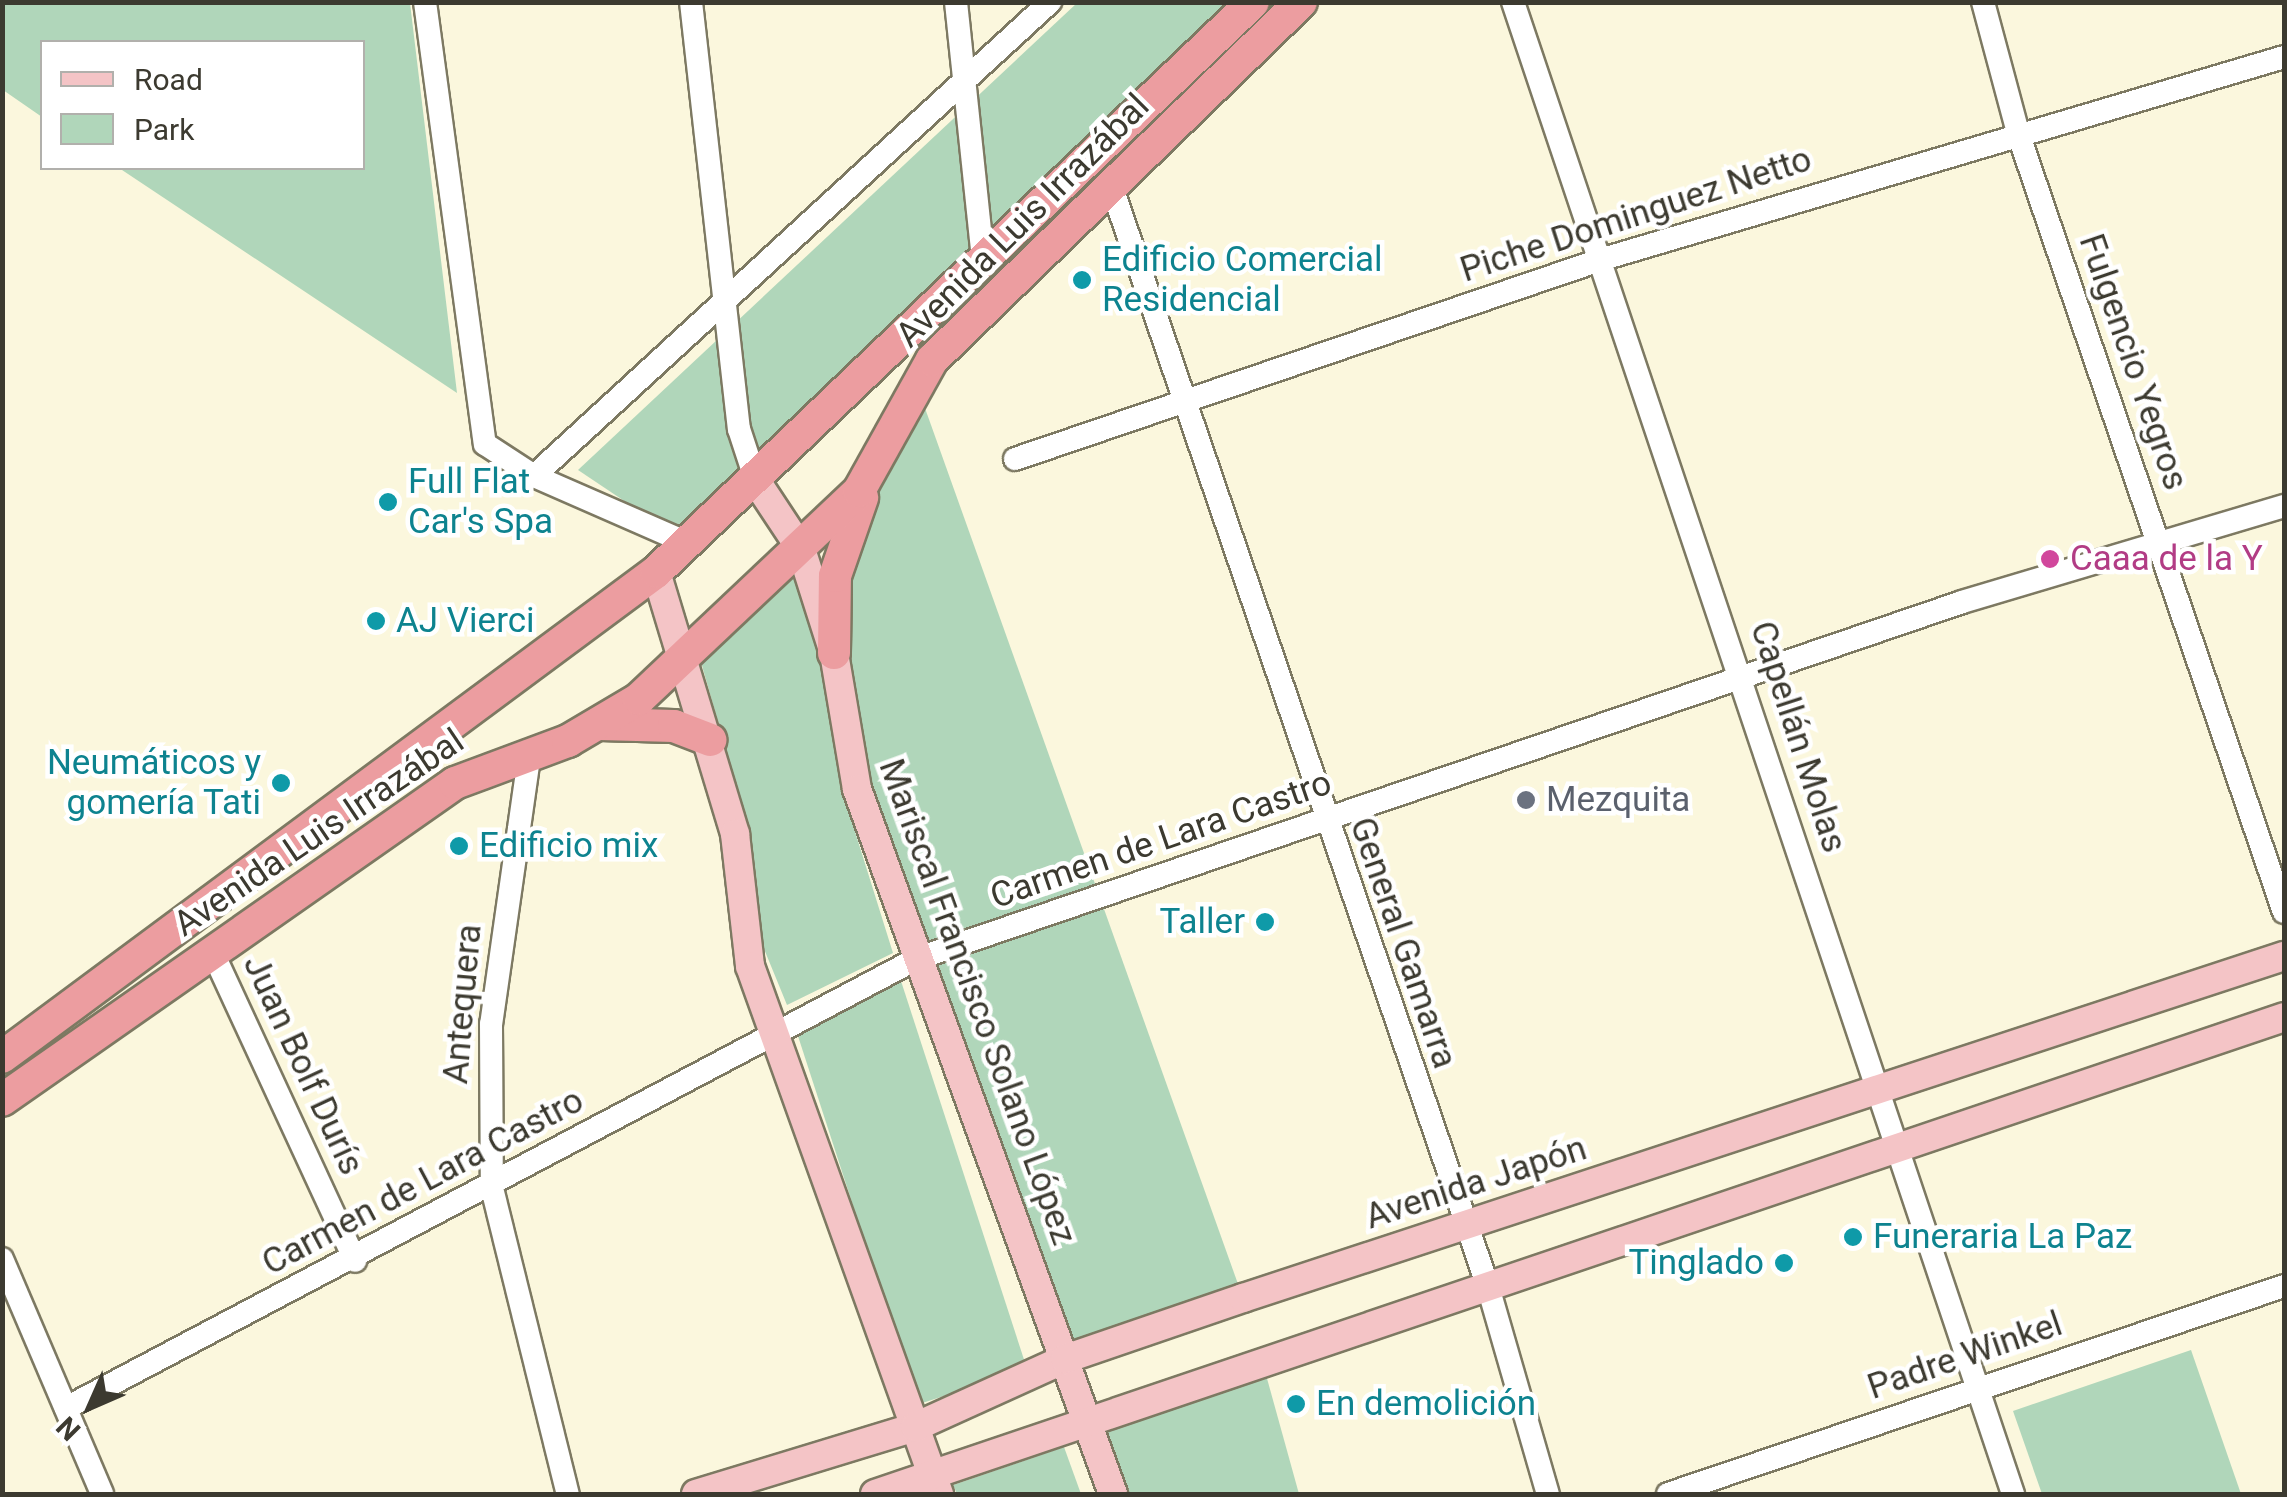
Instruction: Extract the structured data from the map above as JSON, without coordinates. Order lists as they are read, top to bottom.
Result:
{
  "streets": {
    "highway": ["Avenida Luis Irrazábal"],
    "main road": ["Mariscal Francisco Solano López", "Avenida Japón"],
    "street": [
      "Piche Dominguez Netto",
      "Fulgencio Yegros",
      "Capellán Molas",
      "Carmen de Lara Castro",
      "General Gamarra",
      "Antequera",
      "Juan Bolf Durís",
      "Padre Winkel"
    ]
  },
  "crossings": [
    ["Piche Dominguez Netto", "Fulgencio Yegros"],
    ["Piche Dominguez Netto", "Capellán Molas"],
    ["Piche Dominguez Netto", "General Gamarra"],
    ["Avenida Luis Irrazábal", "General Gamarra"],
    ["Avenida Luis Irrazábal", "Mariscal Francisco Solano López"],
    ["Avenida Luis Irrazábal", "Antequera"],
    ["Avenida Luis Irrazábal", "Juan Bolf Durís"],
    ["Fulgencio Yegros", "Carmen de Lara Castro"],
    ["Capellán Molas", "Carmen de Lara Castro"],
    ["Capellán Molas", "Avenida Japón"],
    ["Capellán Molas", "Padre Winkel"],
    ["Carmen de Lara Castro", "General Gamarra"],
    ["Carmen de Lara Castro", "Mariscal Francisco Solano López"],
    ["Carmen de Lara Castro", "Antequera"],
    ["Carmen de Lara Castro", "Juan Bolf Durís"],
    ["General Gamarra", "Avenida Japón"],
    ["Mariscal Francisco Solano López", "Avenida Japón"]
  ],
  "places": [
    "Edificio Comercial Residencial",
    "Full Flat Car's Spa",
    "Caaa de la Y",
    "AJ Vierci",
    "Neumáticos y gomería Tati",
    "Mezquita",
    "Edificio mix",
    "Taller",
    "Funeraria La Paz",
    "Tinglado",
    "En demolición"
  ],
  "legend": ["Road", "Park"],
  "north": "bottom left"
}
